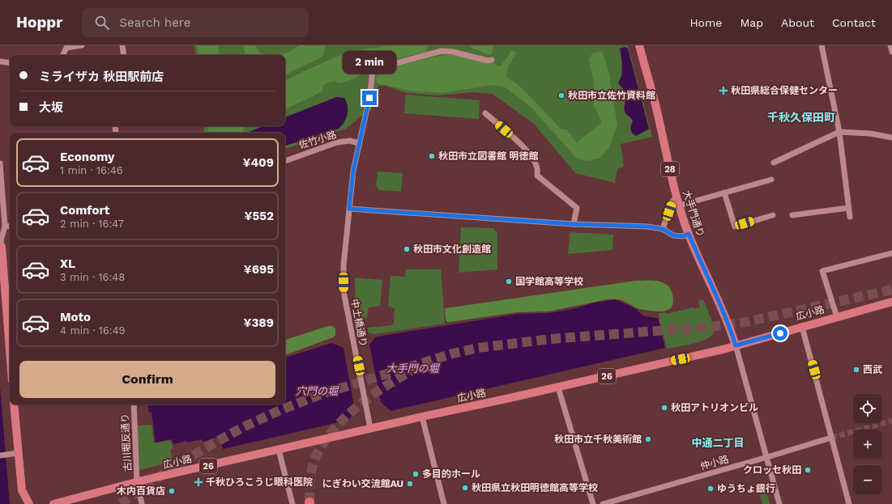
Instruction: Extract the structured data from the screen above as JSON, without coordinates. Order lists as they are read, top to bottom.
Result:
{
  "streets": {
    "main road": [
      "28",
      "大手門通り",
      "広小路",
      "26"
    ],
    "street": [
      "佐竹小路",
      "中土橋通り",
      "古川堀反通り",
      "仲小路"
    ]
  },
  "crossings": [
    ["佐竹小路", "中土橋通り"],
    ["大手門通り", "広小路"],
    ["広小路", "中土橋通り"],
    ["広小路", "古川堀反通り"]
  ],
  "districts": ["千秋久保田町", "中通二丁目"],
  "water": ["大手門の堀", "穴門の堀"],
  "places": {
    "health": ["秋田県総合保健センター", "千秋ひろこうじ眼科医院"],
    "other": [
      "秋田市立佐竹資料館",
      "秋田市立図書館 明徳館",
      "秋田市文化創造館",
      "国学館高等学校",
      "西武",
      "秋田アトリオンビル",
      "秋田市立千秋美術館",
      "クロッセ秋田",
      "多目的ホール",
      "にぎわい交流館AU",
      "秋田県立秋田明徳館高等学校",
      "ゆうちょ銀行",
      "木内百貨店"
    ]
  },
  "page": {
    "header": "Hoppr",
    "search": "Search here",
    "nav": [
      "Home",
      "Map",
      "About",
      "Contact"
    ],
    "bubble": "2 min",
    "banner": ["ミライザカ 秋田駅前店", "大坂"],
    "list": [
      {
        "name": "Economy",
        "note": "1 min · 16:46",
        "value": "¥409"
      },
      {
        "name": "Comfort",
        "note": "2 min · 16:47",
        "value": "¥552"
      },
      {
        "name": "XL",
        "note": "3 min · 16:48",
        "value": "¥695"
      },
      {
        "name": "Moto",
        "note": "4 min · 16:49",
        "value": "¥389"
      }
    ],
    "buttons": "Confirm",
    "map_buttons": ["+", "−"]
  }
}
